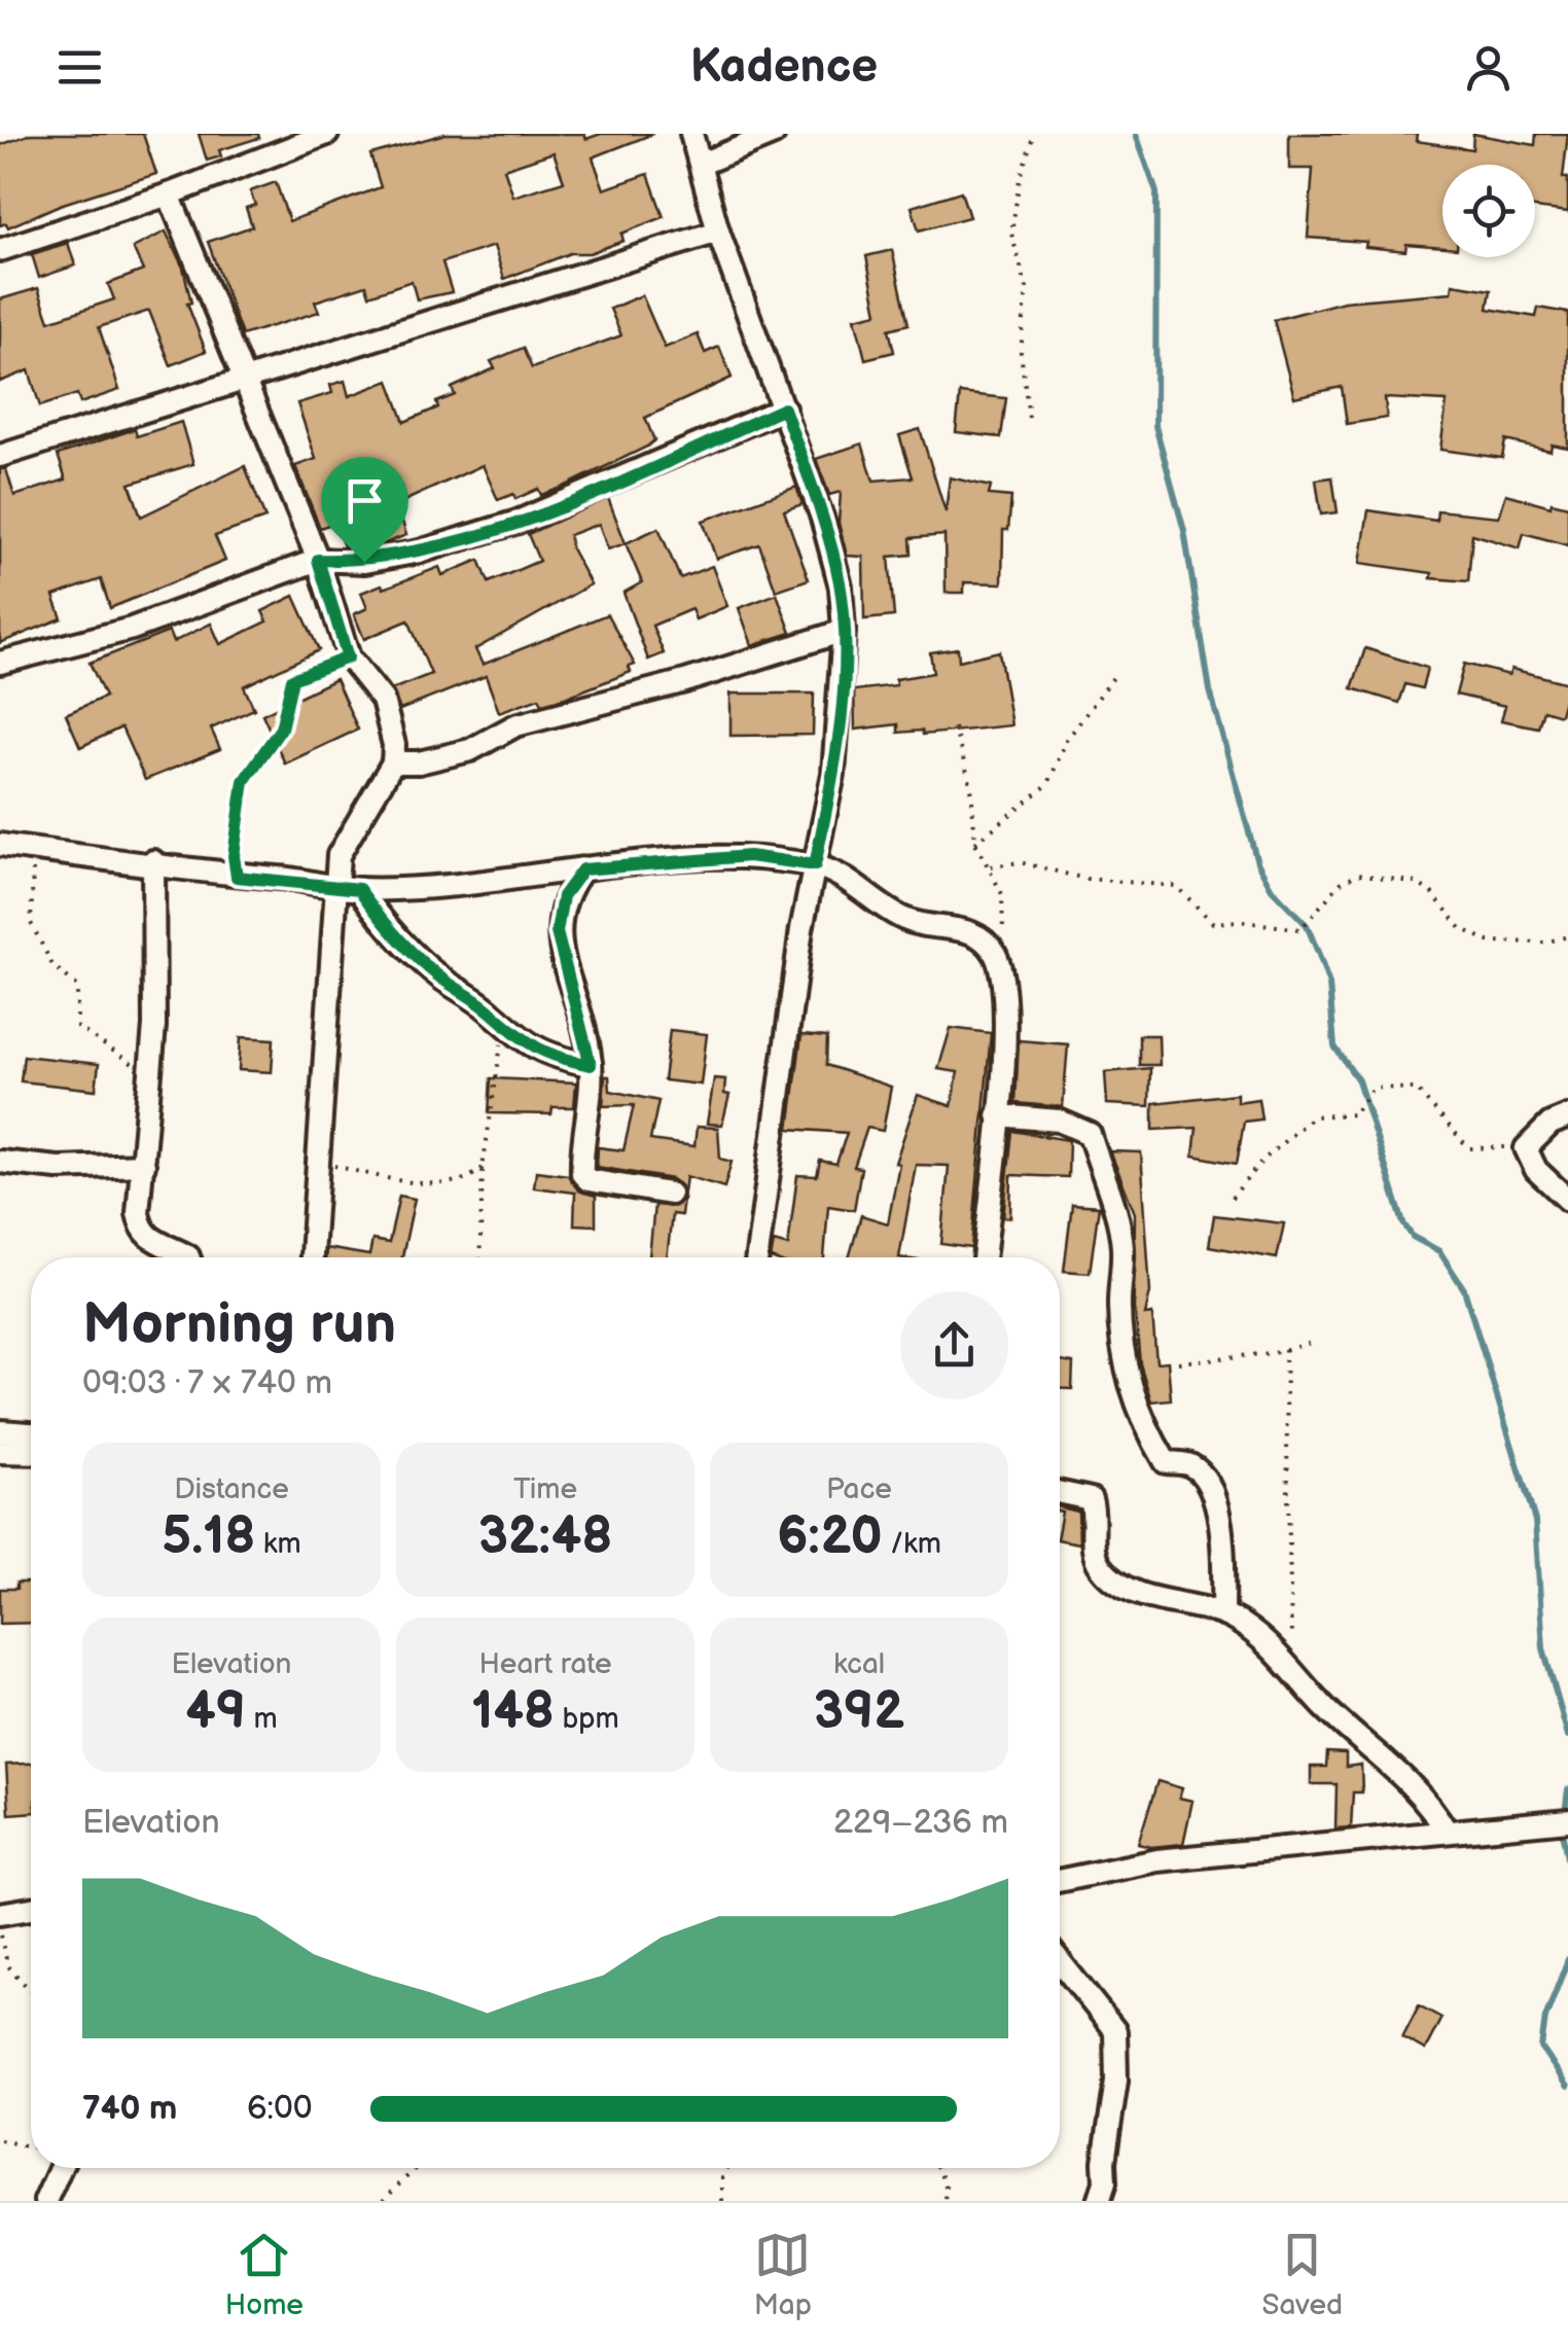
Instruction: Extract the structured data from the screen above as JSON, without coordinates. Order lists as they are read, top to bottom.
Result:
{
  "page": {
    "header": "Kadence",
    "heading": ["Morning run", "09:03 · 7 × 740 m"],
    "stats": [
      ["Distance", "5.18 km"],
      ["Time", "32:48"],
      ["Pace", "6:20 /km"],
      ["Elevation", "49 m"],
      ["Heart rate", "148 bpm"],
      ["kcal", "392"]
    ],
    "chart": ["Elevation", "229–236 m"],
    "list": [
      {
        "name": "740 m",
        "note": "6:00"
      }
    ],
    "tabs": ["Home", "Map", "Saved"]
  }
}
